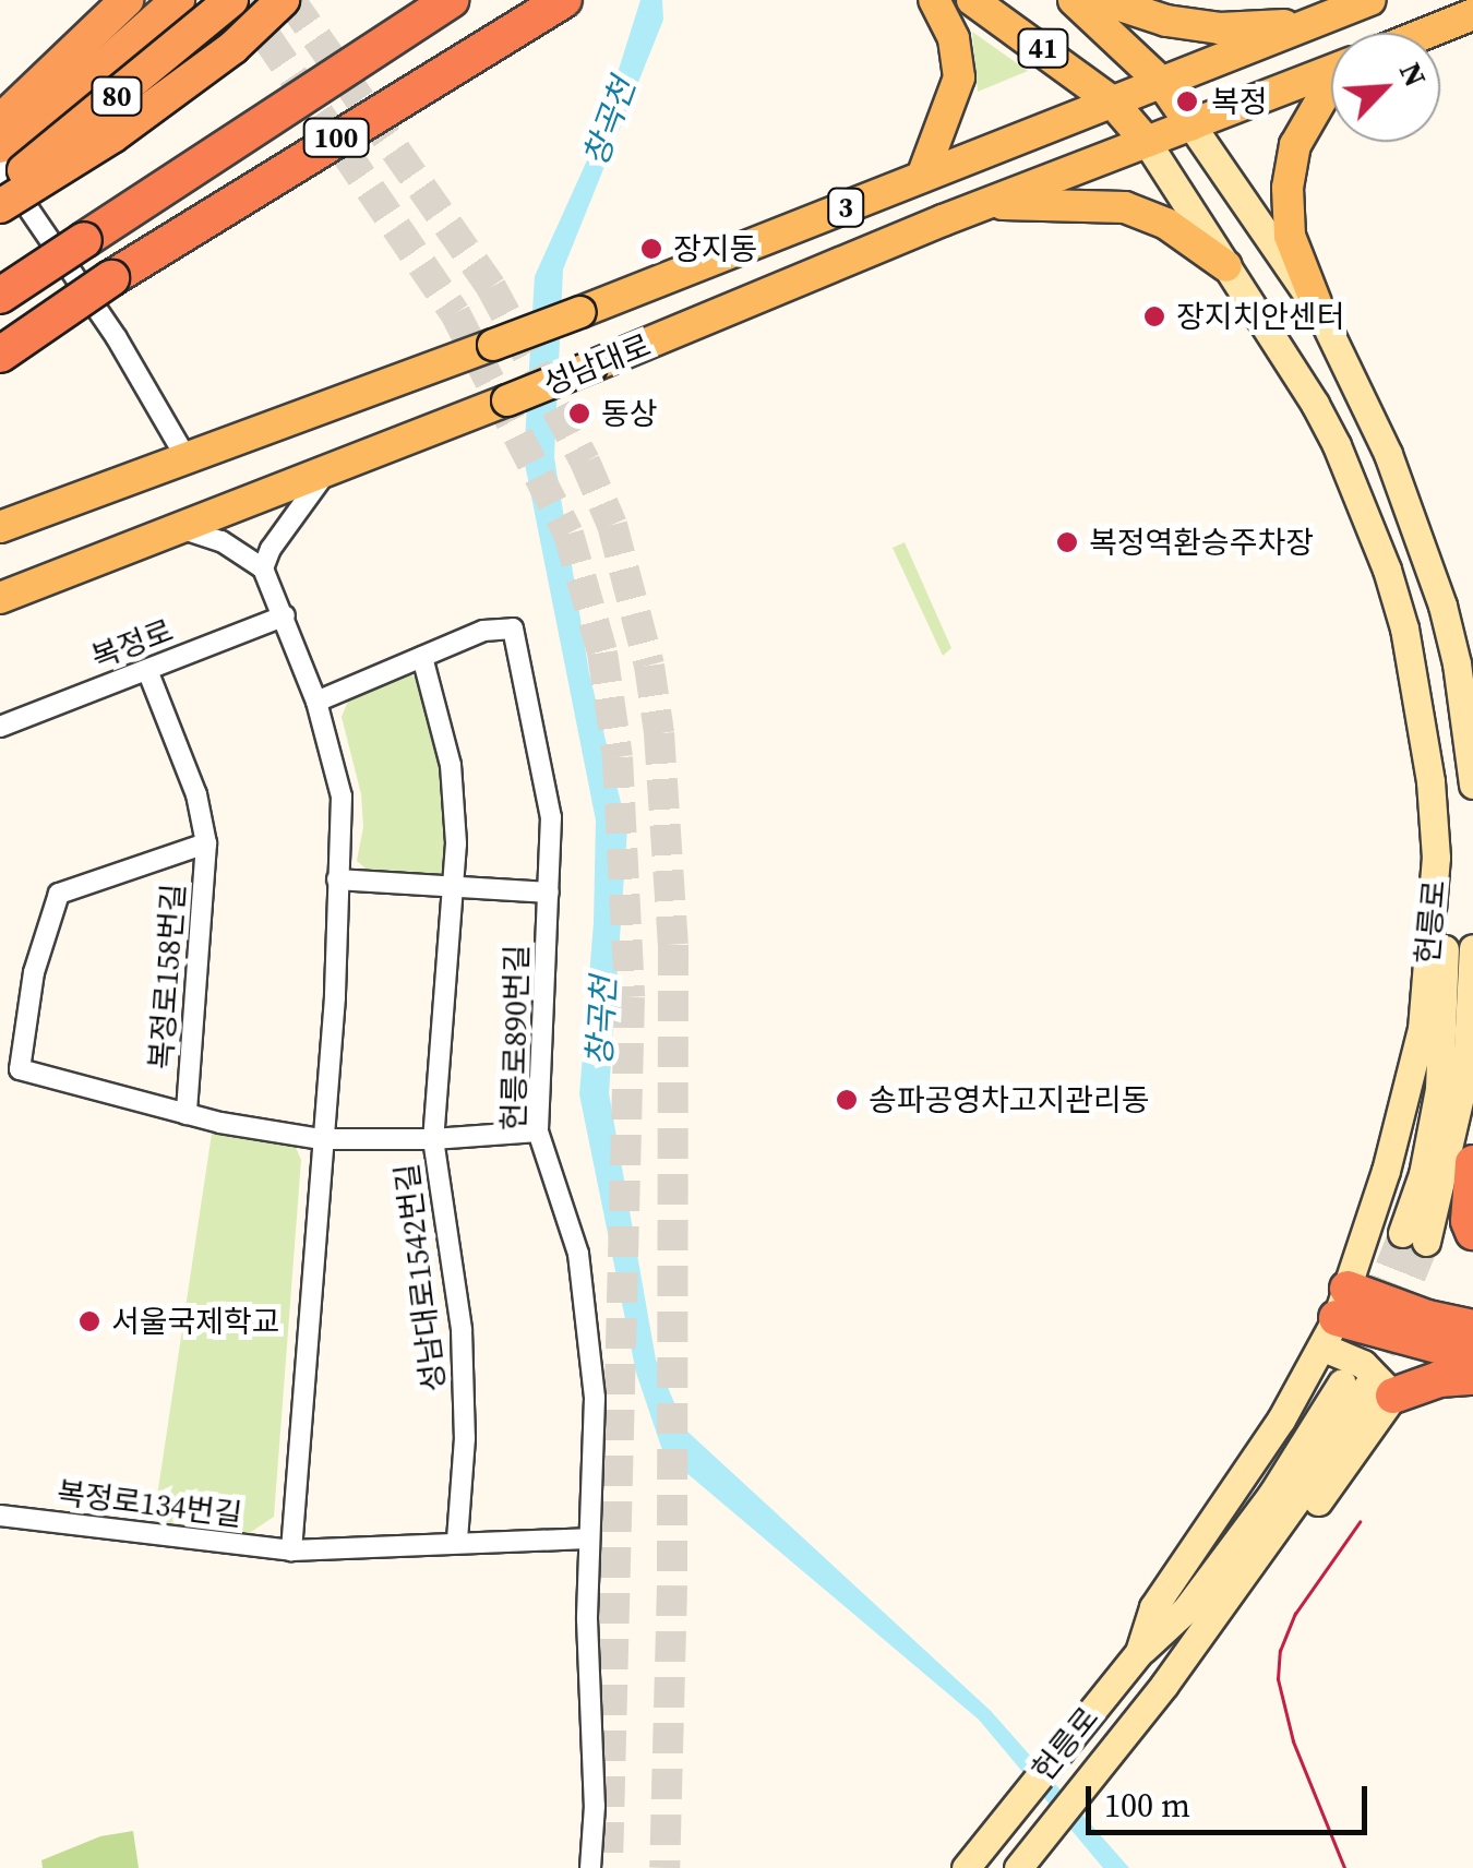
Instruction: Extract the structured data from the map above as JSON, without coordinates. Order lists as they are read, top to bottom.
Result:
{
  "streets": {
    "highway": ["80", "100"],
    "main road": [
      "41",
      "3",
      "성남대로",
      "헌릉로"
    ],
    "street": [
      "복정로",
      "복정로158번길",
      "헌릉로890번길",
      "성남대로1542번길",
      "복정로134번길"
    ]
  },
  "crossings": [
    ["41", "3"],
    ["41", "성남대로"],
    ["3", "성남대로"],
    ["성남대로", "헌릉로"],
    ["복정로", "복정로158번길"],
    ["복정로158번길", "성남대로1542번길"],
    ["헌릉로890번길", "성남대로1542번길"]
  ],
  "water": ["창곡천"],
  "places": [
    "복정",
    "장지동",
    "장지치안센터",
    "동상",
    "복정역환승주차장",
    "송파공영차고지관리동",
    "서울국제학교"
  ],
  "scale_bar": "100 m",
  "north": "top right"
}
